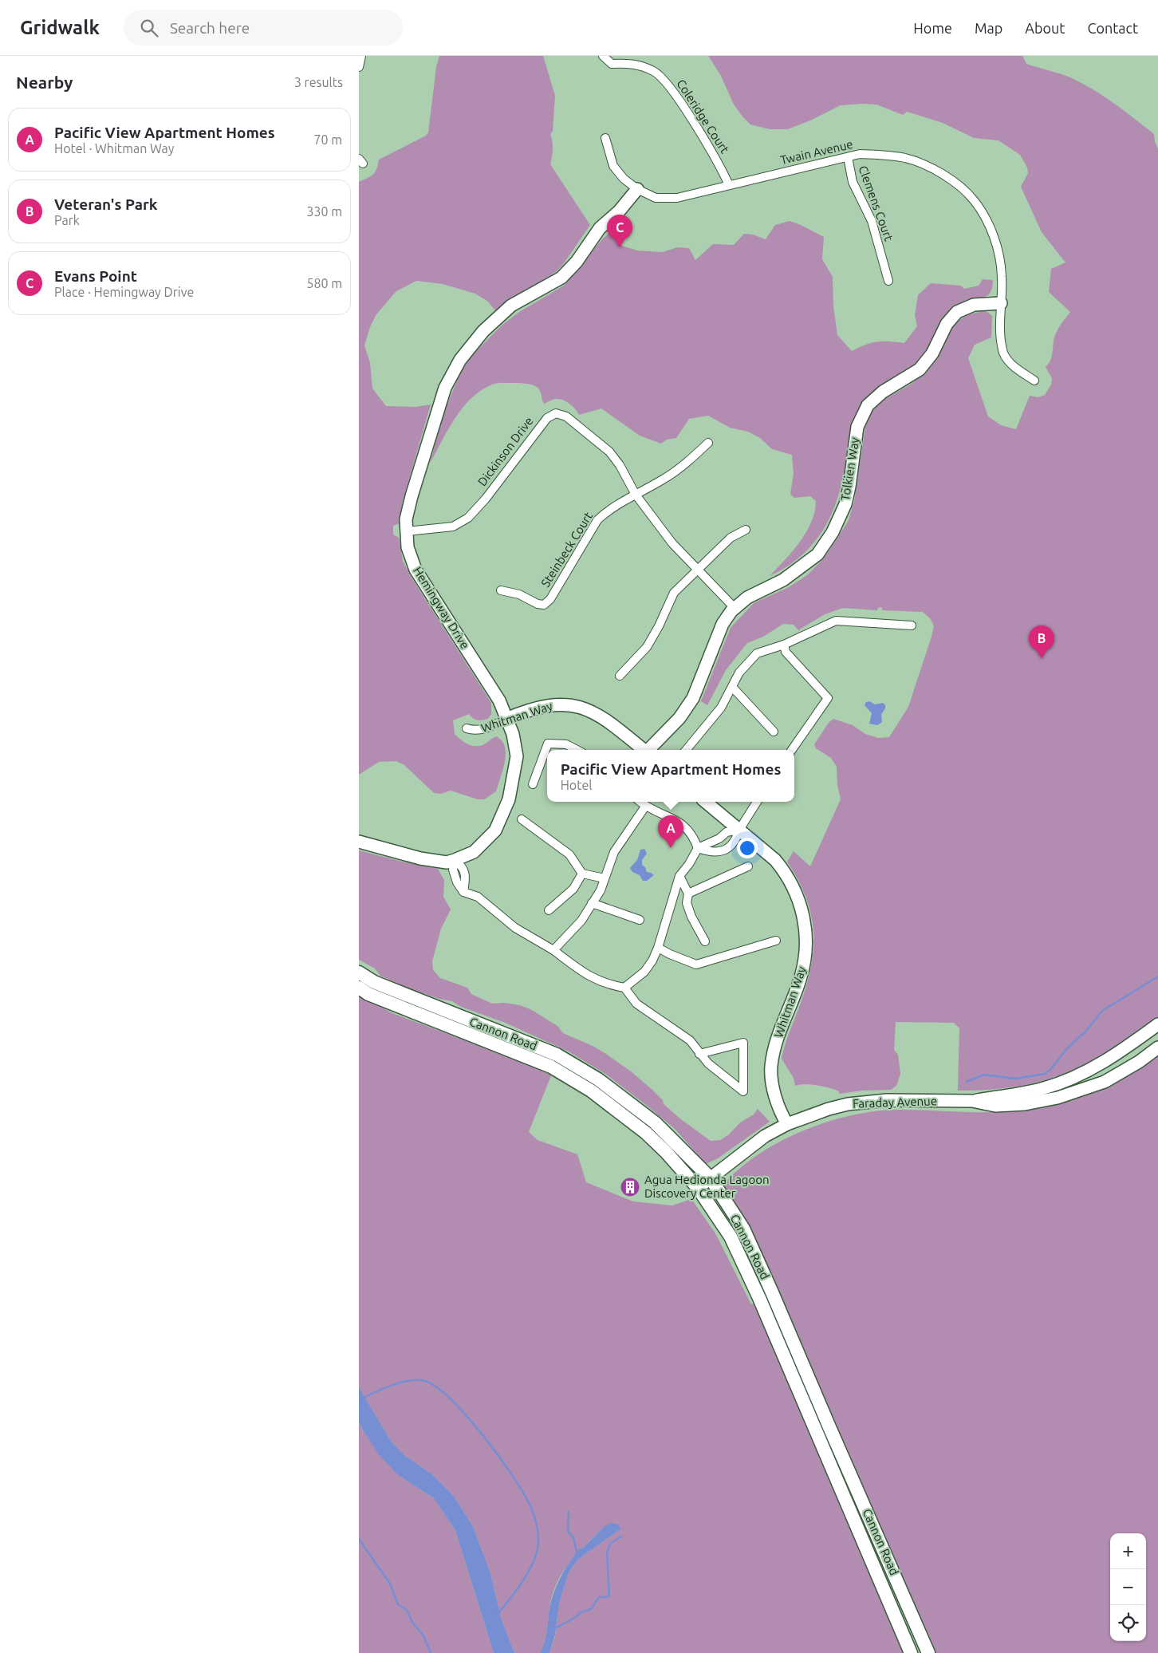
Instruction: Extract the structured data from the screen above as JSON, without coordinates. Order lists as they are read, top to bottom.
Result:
{
  "streets": {
    "main road": ["Cannon Road"],
    "street": [
      "Coleridge Court",
      "Twain Avenue",
      "Clemens Court",
      "Dickinson Drive",
      "Tolkien Way",
      "Steinbeck Court",
      "Hemingway Drive",
      "Whitman Way",
      "Faraday Avenue"
    ]
  },
  "crossings": [
    ["Coleridge Court", "Twain Avenue"],
    ["Twain Avenue", "Clemens Court"],
    ["Twain Avenue", "Tolkien Way"],
    ["Twain Avenue", "Hemingway Drive"],
    ["Dickinson Drive", "Tolkien Way"],
    ["Dickinson Drive", "Steinbeck Court"],
    ["Dickinson Drive", "Hemingway Drive"],
    ["Hemingway Drive", "Whitman Way"],
    ["Whitman Way", "Faraday Avenue"],
    ["Cannon Road", "Faraday Avenue"]
  ],
  "places": {
    "building": ["Agua Hedionda Lagoon Discovery Center"]
  },
  "page": {
    "header": "Gridwalk",
    "search": "Search here",
    "nav": [
      "Home",
      "Map",
      "About",
      "Contact"
    ],
    "heading": ["Nearby", "3 results"],
    "list": [
      {
        "mark": "A",
        "name": "Pacific View Apartment Homes",
        "note": "Hotel · Whitman Way",
        "value": "70 m"
      },
      {
        "mark": "B",
        "name": "Veteran's Park",
        "note": "Park",
        "value": "330 m"
      },
      {
        "mark": "C",
        "name": "Evans Point",
        "note": "Place · Hemingway Drive",
        "value": "580 m"
      }
    ],
    "pins": ["C", "B", "A"],
    "popup": ["Pacific View Apartment Homes", "Hotel"],
    "map_buttons": ["+", "−"]
  }
}
